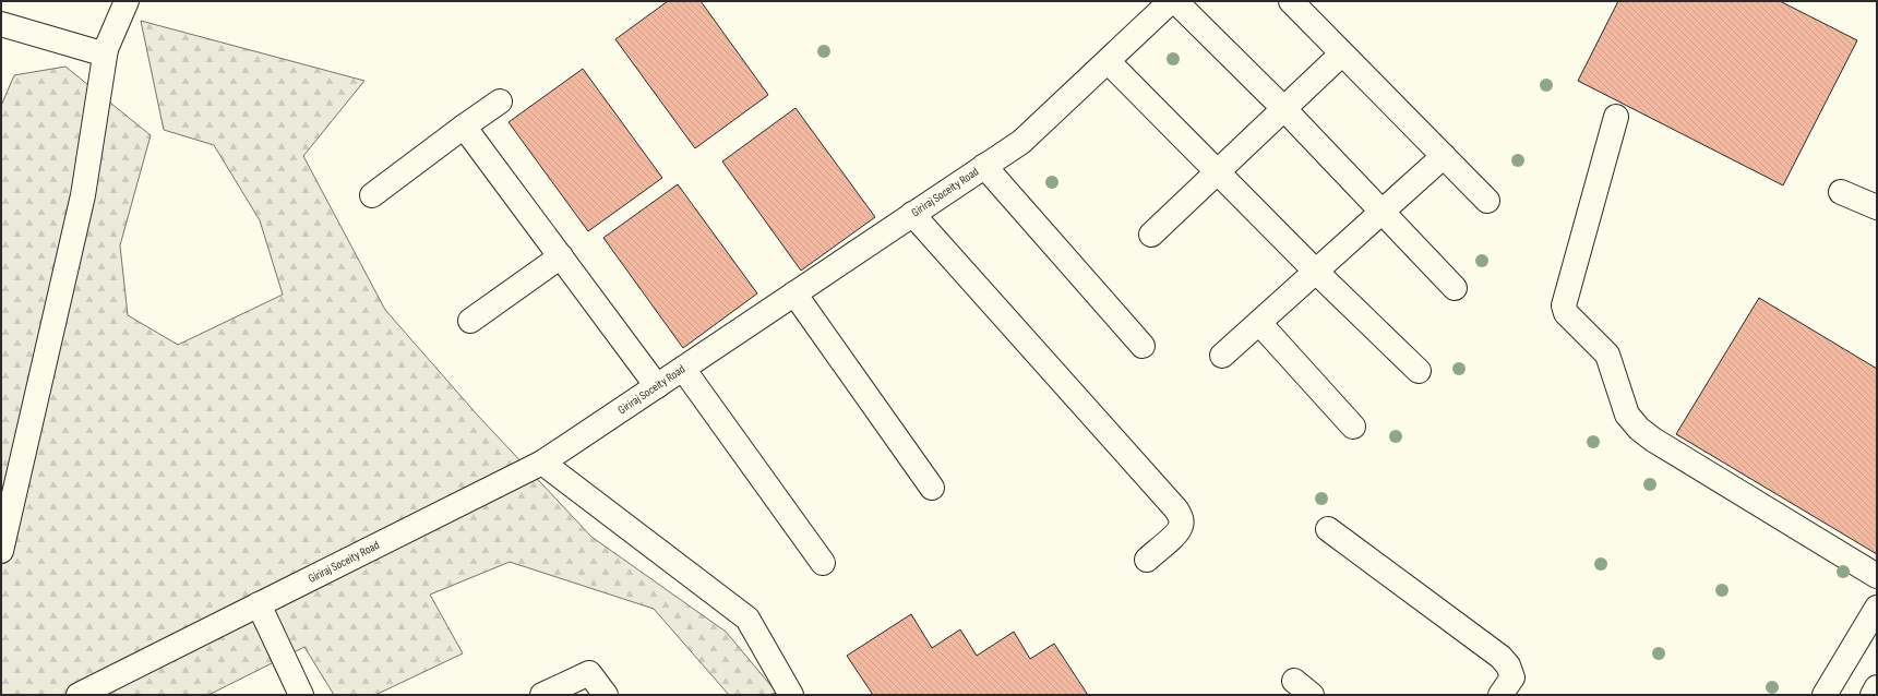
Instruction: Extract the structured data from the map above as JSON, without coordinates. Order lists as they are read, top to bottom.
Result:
{
  "streets": {
    "street": ["Giriraj Soceity Road"]
  }
}
